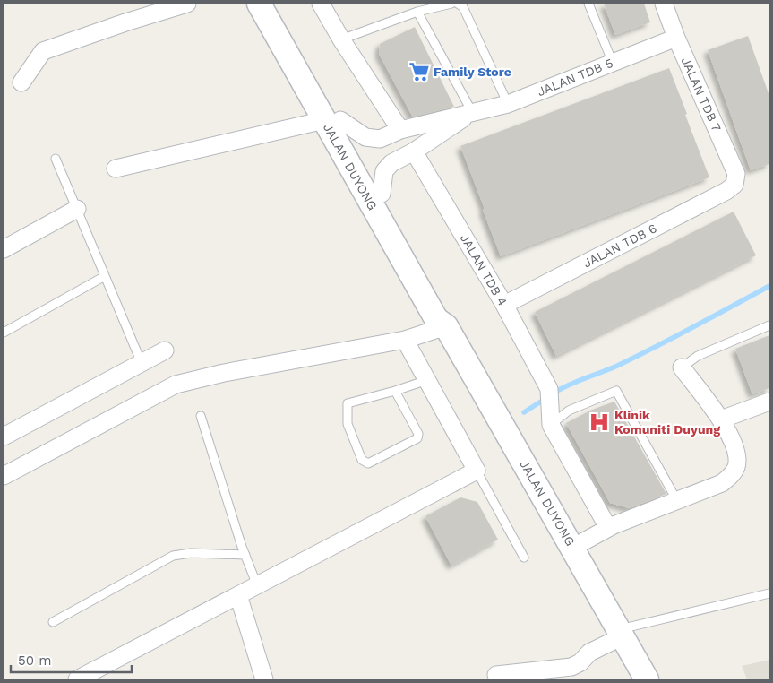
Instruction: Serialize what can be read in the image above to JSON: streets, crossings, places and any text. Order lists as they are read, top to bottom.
{
  "streets": {
    "main road": ["JALAN DUYONG"],
    "street": [
      "JALAN TDB 5",
      "JALAN TDB 7",
      "JALAN TDB 6",
      "JALAN TDB 4"
    ]
  },
  "crossings": [
    ["JALAN TDB 5", "JALAN TDB 7"],
    ["JALAN TDB 5", "JALAN DUYONG"],
    ["JALAN TDB 7", "JALAN TDB 6"],
    ["JALAN TDB 6", "JALAN TDB 4"]
  ],
  "places": {
    "supermarket": ["Family Store"],
    "hospital": ["Klinik Komuniti Duyung"]
  },
  "scale_bar": "50 m"
}
